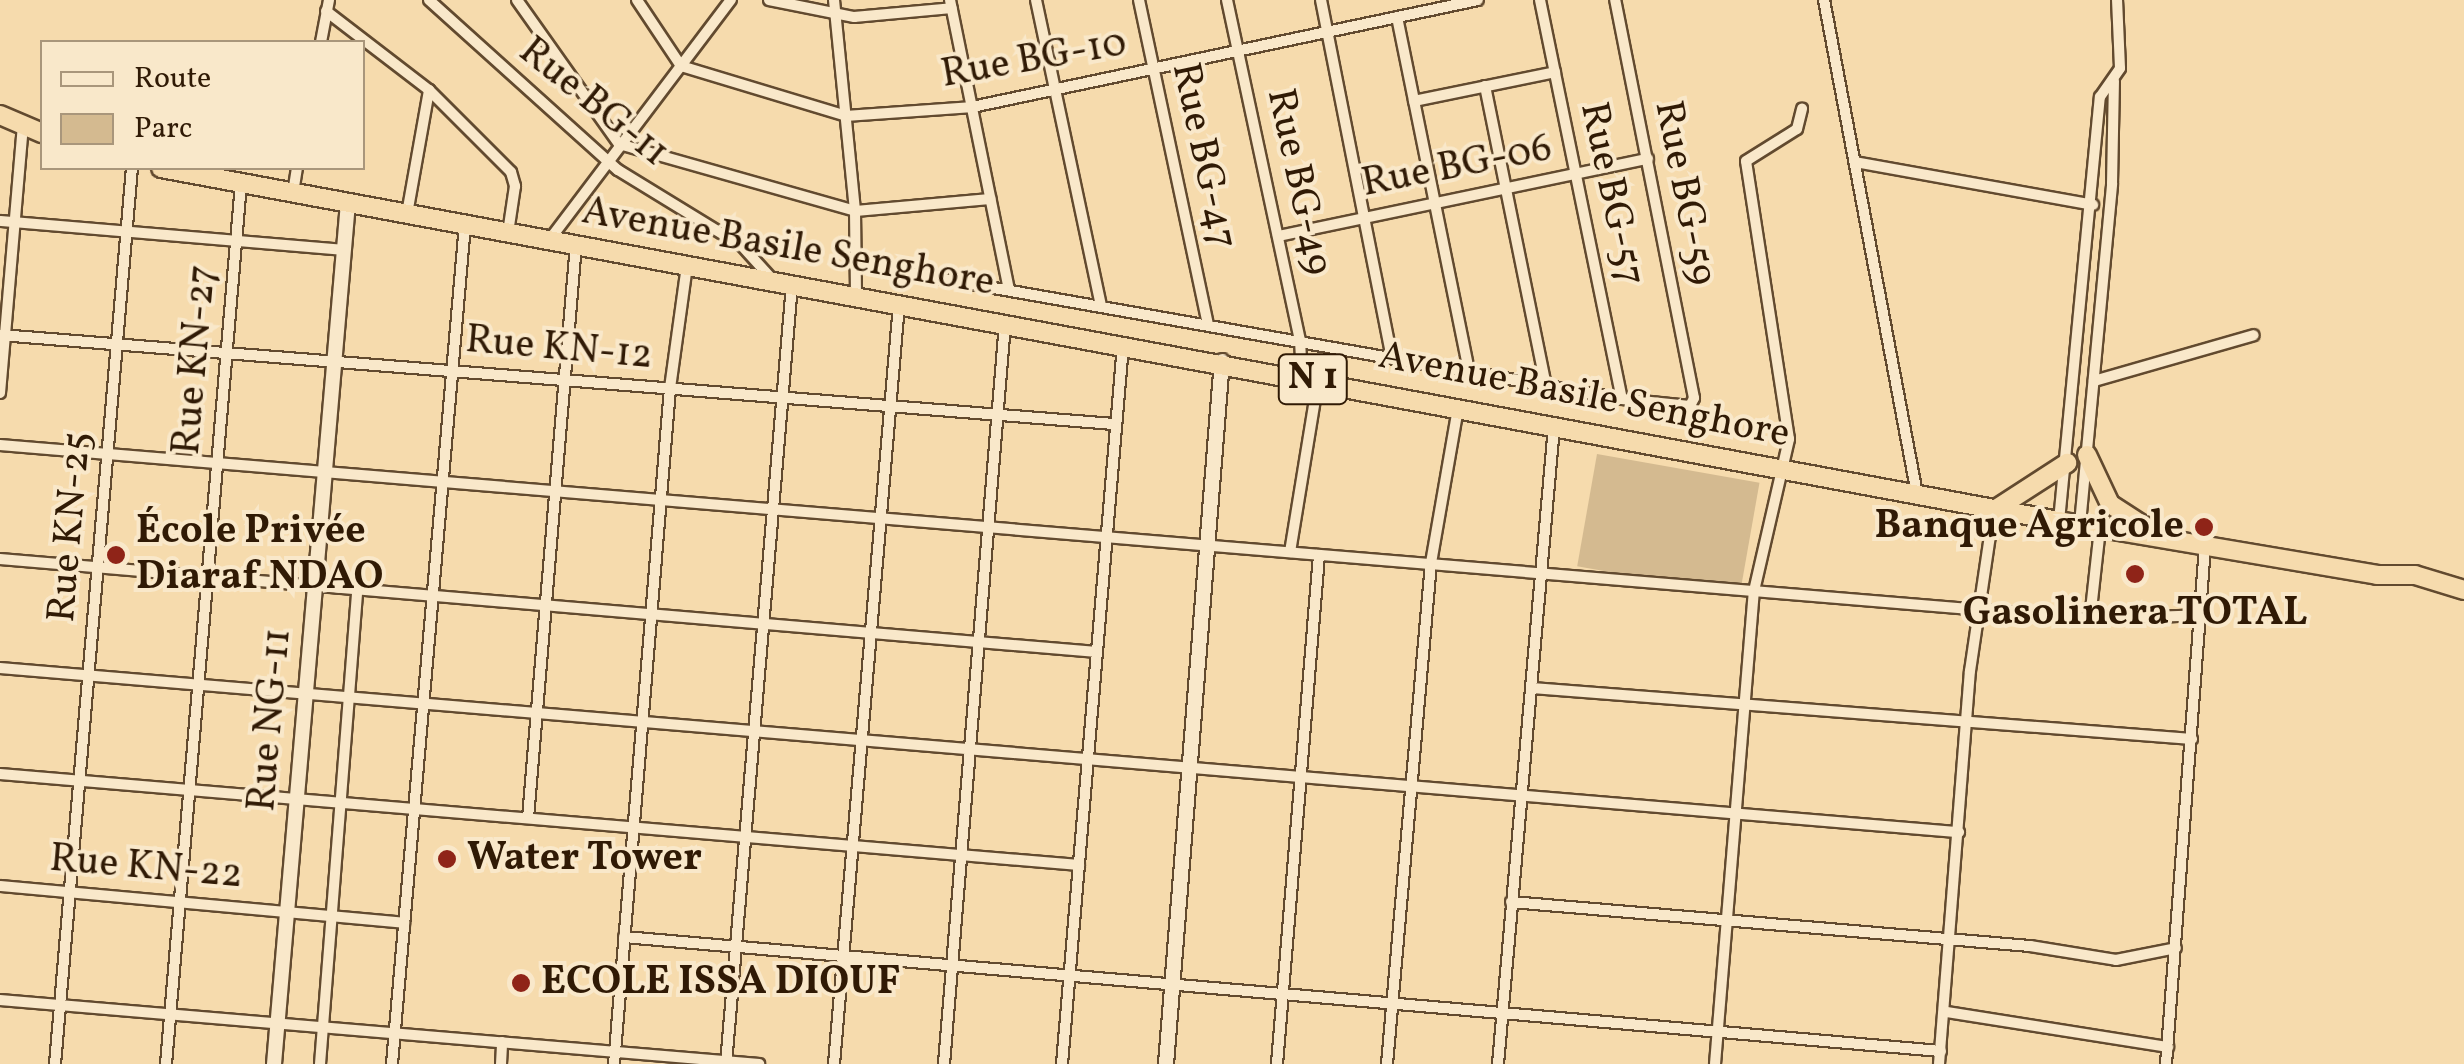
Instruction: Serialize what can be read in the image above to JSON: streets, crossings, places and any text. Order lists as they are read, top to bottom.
{
  "streets": {
    "highway": ["Avenue Basile Senghore", "N 1"],
    "street": [
      "Rue BG-10",
      "Rue BG-11",
      "Rue BG-47",
      "Rue BG-06",
      "Rue BG-49",
      "Rue BG-59",
      "Rue BG-57",
      "Rue KN-12",
      "Rue KN-27",
      "Rue KN-25",
      "Rue NG-11",
      "Rue KN-22"
    ]
  },
  "crossings": [
    ["Rue BG-10", "Rue BG-47"],
    ["Rue BG-10", "Rue BG-49"],
    ["Rue BG-11", "Avenue Basile Senghore"],
    ["Rue BG-06", "Rue BG-49"],
    ["Rue BG-06", "Rue BG-59"],
    ["Rue BG-06", "Rue BG-57"],
    ["Rue BG-49", "Avenue Basile Senghore"],
    ["Rue BG-59", "Rue BG-57"],
    ["Avenue Basile Senghore", "Rue KN-27"],
    ["Avenue Basile Senghore", "Rue NG-11"],
    ["Rue KN-12", "Rue KN-27"],
    ["Rue KN-12", "Rue KN-25"],
    ["Rue KN-12", "Rue NG-11"],
    ["Rue KN-27", "Rue KN-22"],
    ["Rue KN-25", "Rue KN-22"],
    ["Rue NG-11", "Rue KN-22"]
  ],
  "places": [
    "Banque Agricole",
    "École Privée Diaraf NDAO",
    "Gasolinera TOTAL",
    "Water Tower",
    "ECOLE ISSA DIOUF"
  ],
  "legend": ["Route", "Parc"]
}
